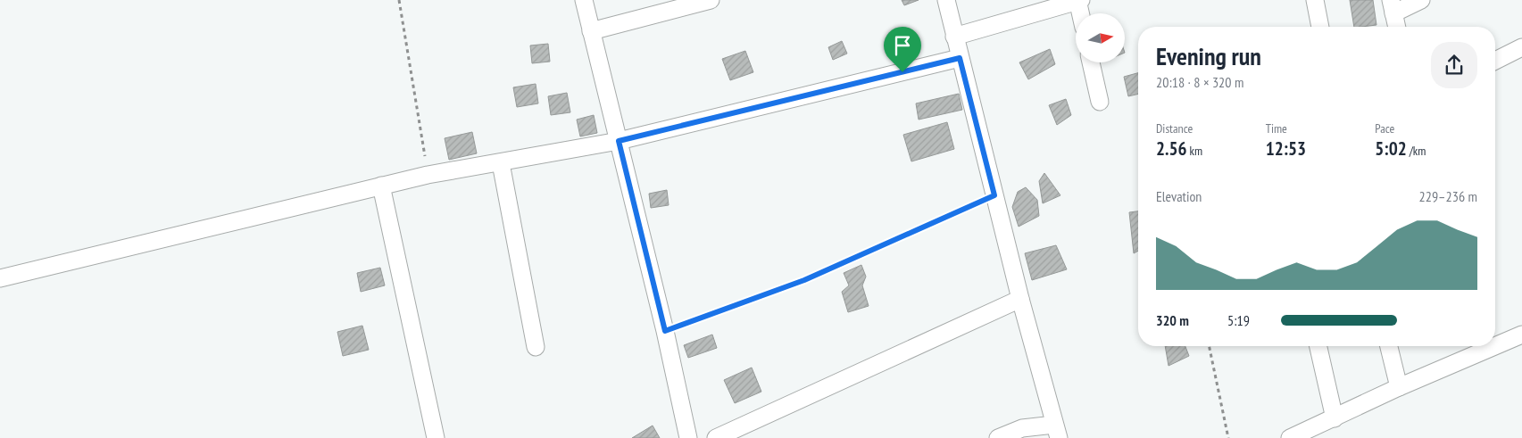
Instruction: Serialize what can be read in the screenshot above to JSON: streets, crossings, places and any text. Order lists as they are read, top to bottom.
{
  "north": "right",
  "page": {
    "heading": ["Evening run", "20:18 · 8 × 320 m"],
    "stats": [
      ["Distance", "2.56 km"],
      ["Time", "12:53"],
      ["Pace", "5:02 /km"]
    ],
    "chart": ["Elevation", "229–236 m"],
    "list": [
      {
        "name": "320 m",
        "note": "5:19"
      }
    ]
  }
}
